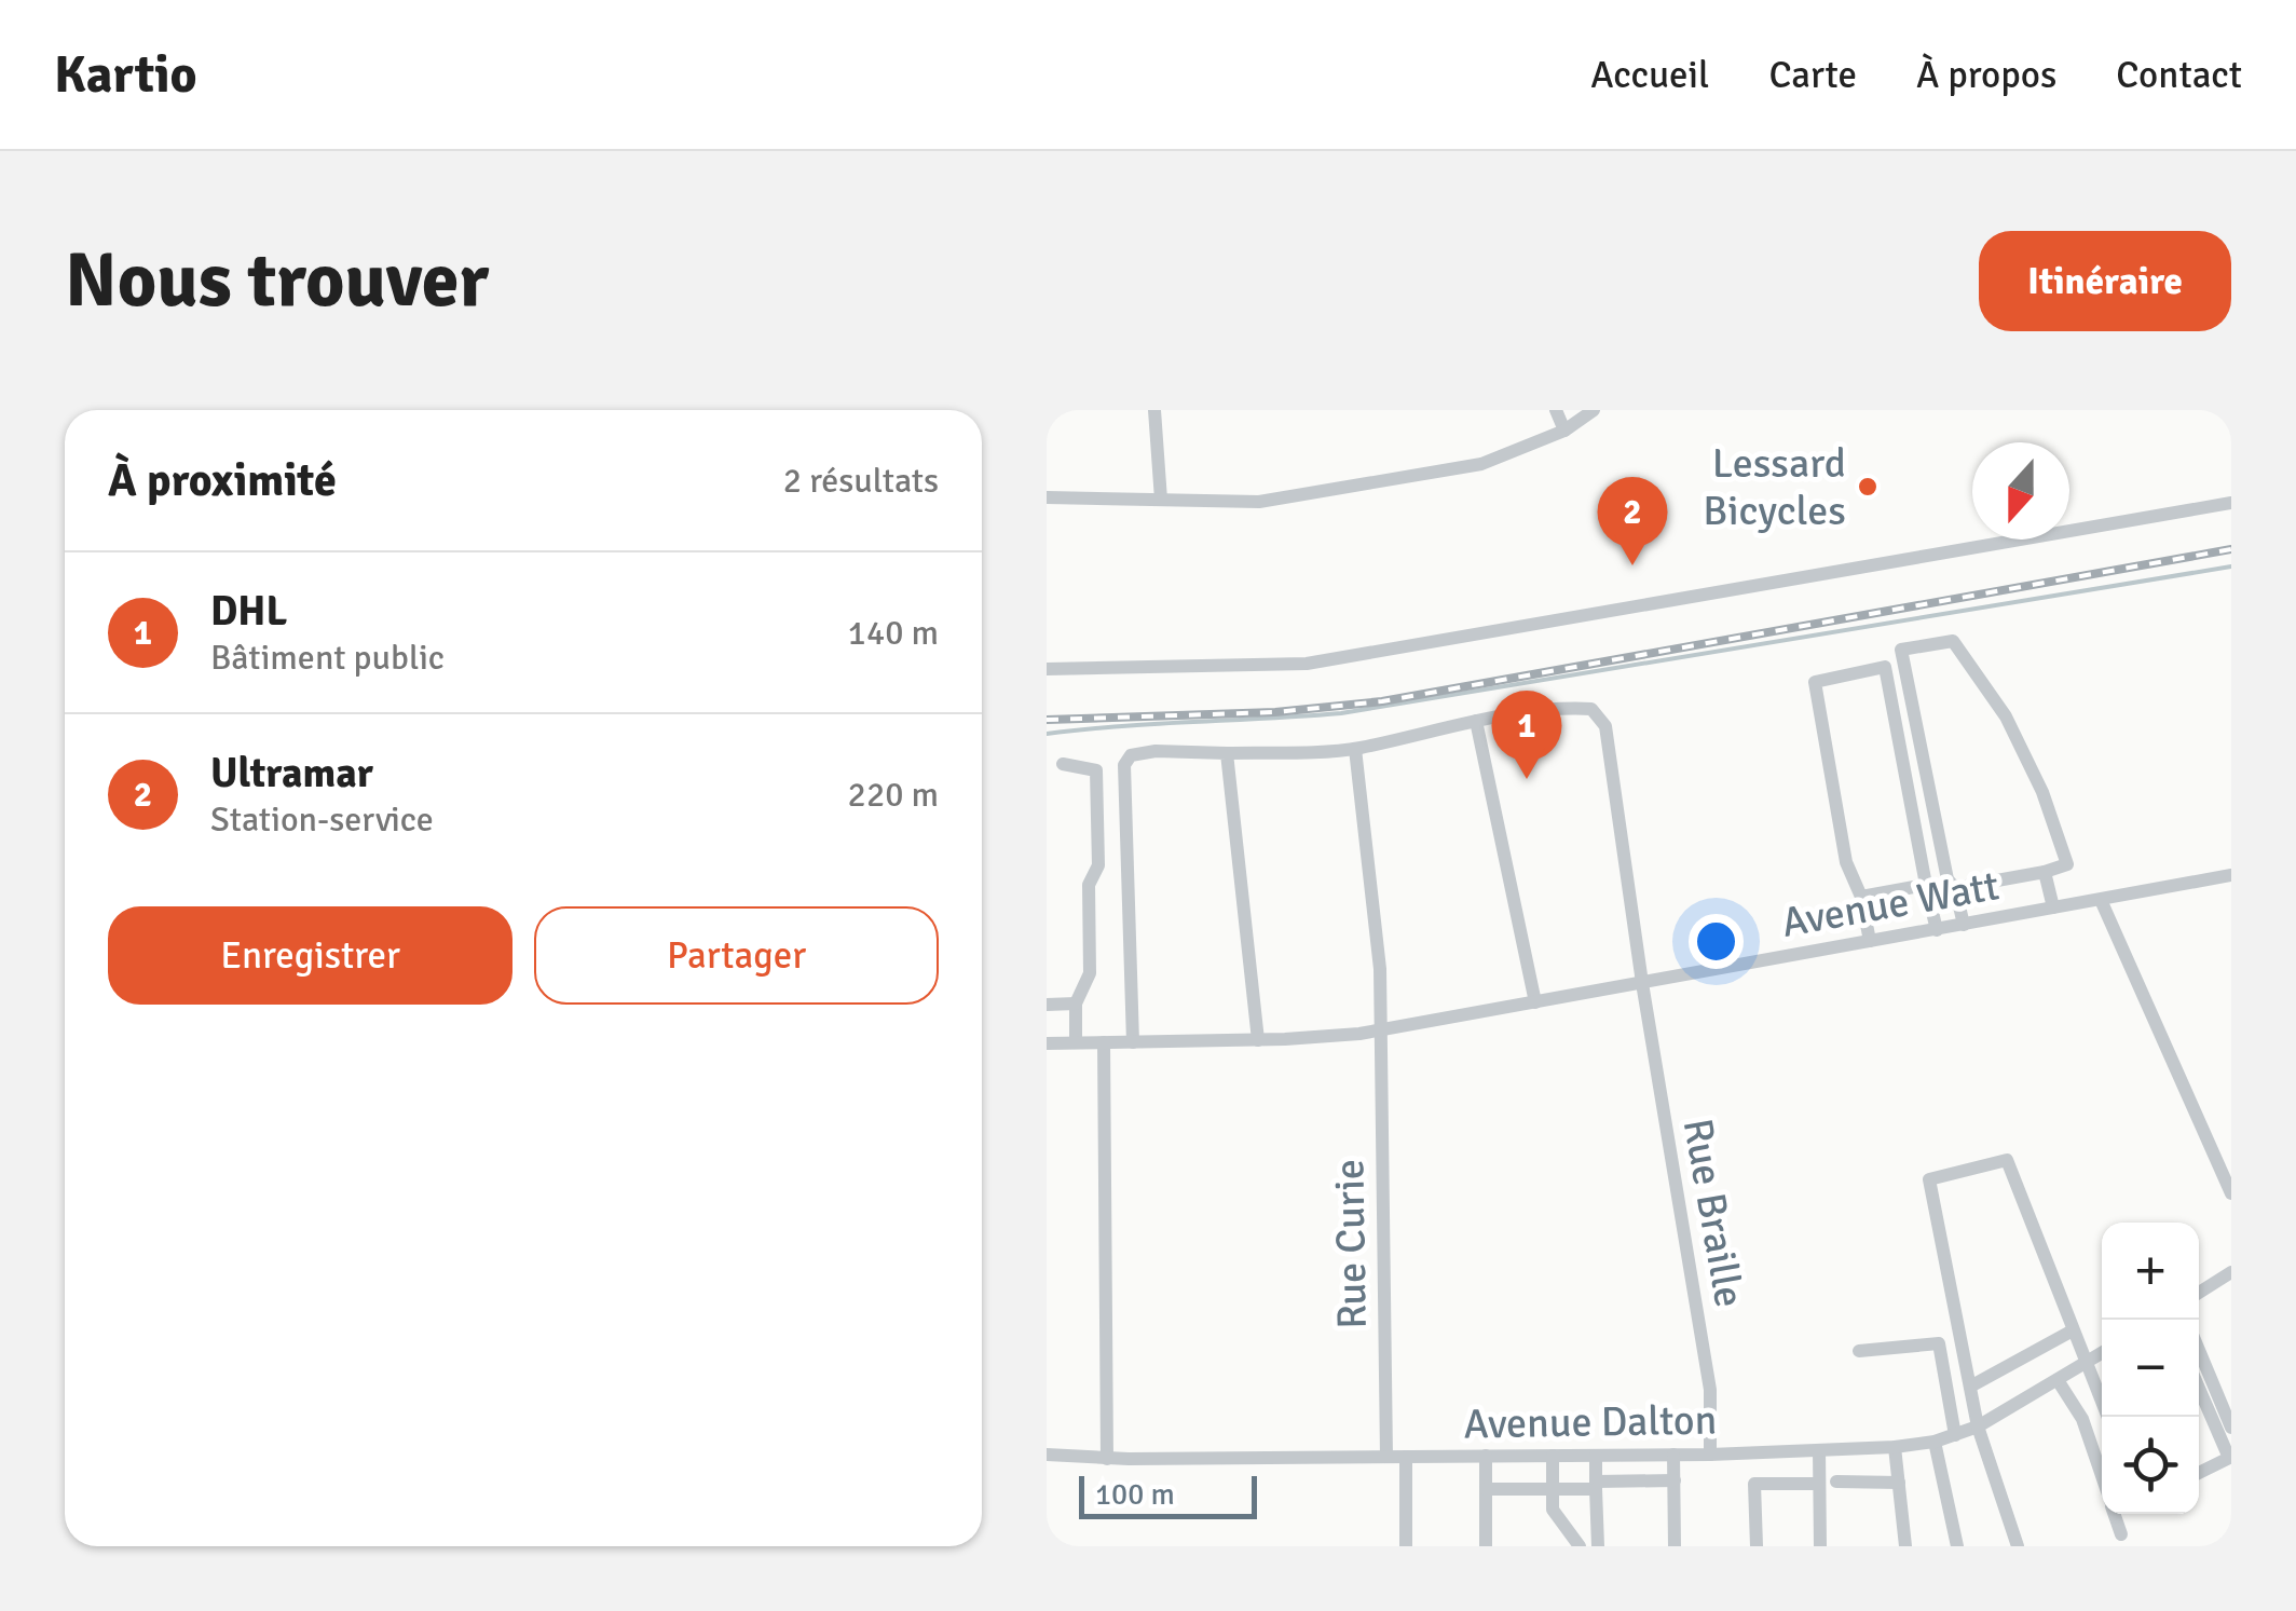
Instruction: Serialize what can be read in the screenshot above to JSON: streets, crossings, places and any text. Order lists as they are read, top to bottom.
{
  "streets": {
    "street": [
      "Avenue Watt",
      "Rue Braille",
      "Rue Curie",
      "Avenue Dalton"
    ]
  },
  "crossings": [
    ["Avenue Watt", "Rue Braille"],
    ["Avenue Watt", "Rue Curie"],
    ["Rue Braille", "Avenue Dalton"],
    ["Rue Curie", "Avenue Dalton"]
  ],
  "places": ["Lessard Bicycles"],
  "scale_bar": "100 m",
  "north": "bottom",
  "page": {
    "header": "Kartio",
    "nav": [
      "Accueil",
      "Carte",
      "À propos",
      "Contact"
    ],
    "buttons": [
      "Itinéraire",
      ["Enregistrer", "Partager"]
    ],
    "title": "Nous trouver",
    "heading": ["À proximité", "2 résultats"],
    "pins": ["2", "1"],
    "list": [
      {
        "mark": "1",
        "name": "DHL",
        "note": "Bâtiment public",
        "value": "140 m"
      },
      {
        "mark": "2",
        "name": "Ultramar",
        "note": "Station-service",
        "value": "220 m"
      }
    ],
    "map_buttons": ["+", "−"],
    "scale": "100 m"
  }
}
